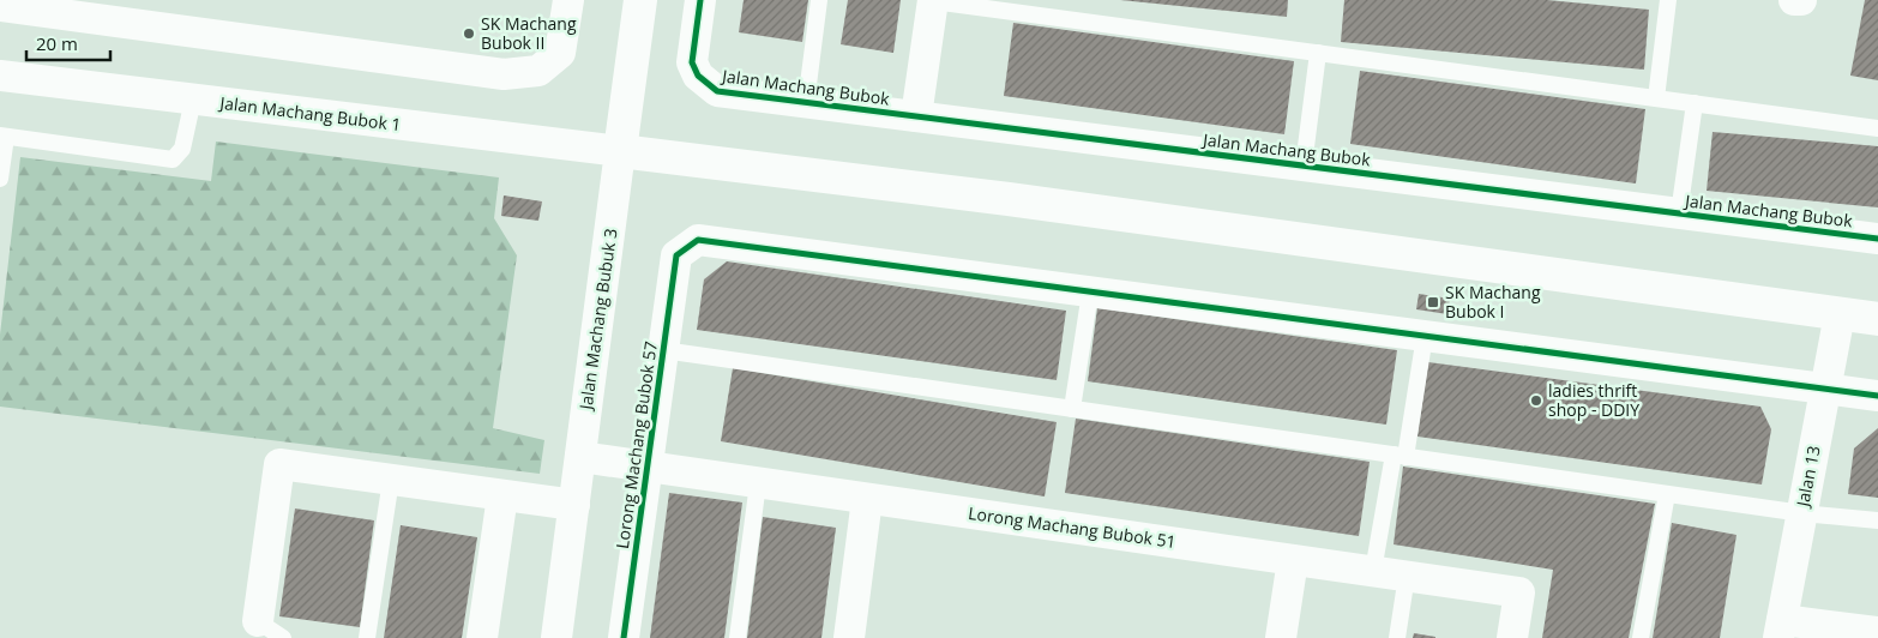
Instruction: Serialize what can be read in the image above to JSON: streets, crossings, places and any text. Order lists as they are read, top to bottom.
{
  "streets": {
    "main road": ["Jalan Machang Bubuk 3"],
    "street": [
      "Jalan Machang Bubok",
      "Jalan Machang Bubok 1",
      "Lorong Machang Bubok 57",
      "Jalan 13",
      "Lorong Machang Bubok 51"
    ]
  },
  "crossings": [
    ["Jalan Machang Bubok 1", "Jalan Machang Bubuk 3"],
    ["Jalan Machang Bubuk 3", "Lorong Machang Bubok 51"],
    ["Lorong Machang Bubok 57", "Lorong Machang Bubok 51"]
  ],
  "places": {
    "other": ["SK Machang Bubok II", "ladies thrift shop - DDIY"],
    "transit": ["SK Machang Bubok I"]
  },
  "scale_bar": "20 m"
}
